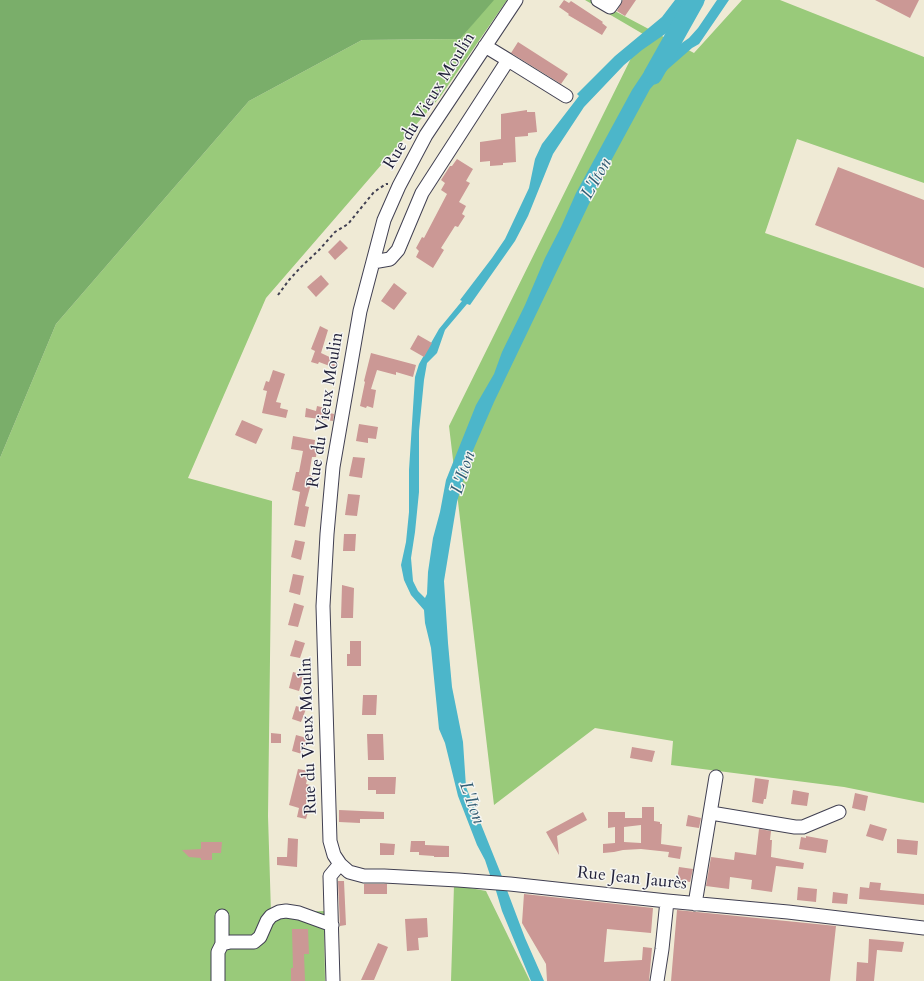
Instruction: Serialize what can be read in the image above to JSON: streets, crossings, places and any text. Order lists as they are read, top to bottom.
{
  "streets": {
    "street": ["Rue du Vieux Moulin", "Rue Jean Jaurès"]
  },
  "crossings": [
    ["Rue du Vieux Moulin", "Rue Jean Jaurès"]
  ],
  "water": ["L'Iton"]
}
